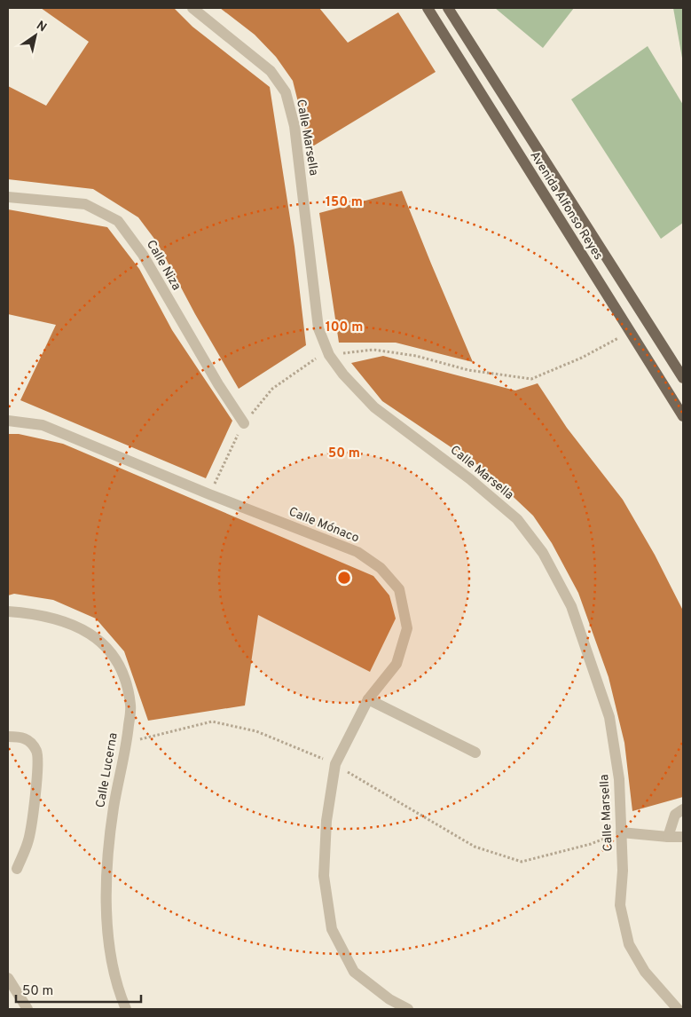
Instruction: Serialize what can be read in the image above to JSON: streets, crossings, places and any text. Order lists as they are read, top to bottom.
{
  "streets": {
    "main road": ["Avenida Alfonso Reyes"],
    "street": [
      "Calle Marsella",
      "Calle Niza",
      "Calle Mónaco",
      "Calle Lucerna"
    ]
  },
  "scale_bar": "50 m",
  "north": "top right",
  "rings": ["150 m", "100 m", "50 m"]
}
